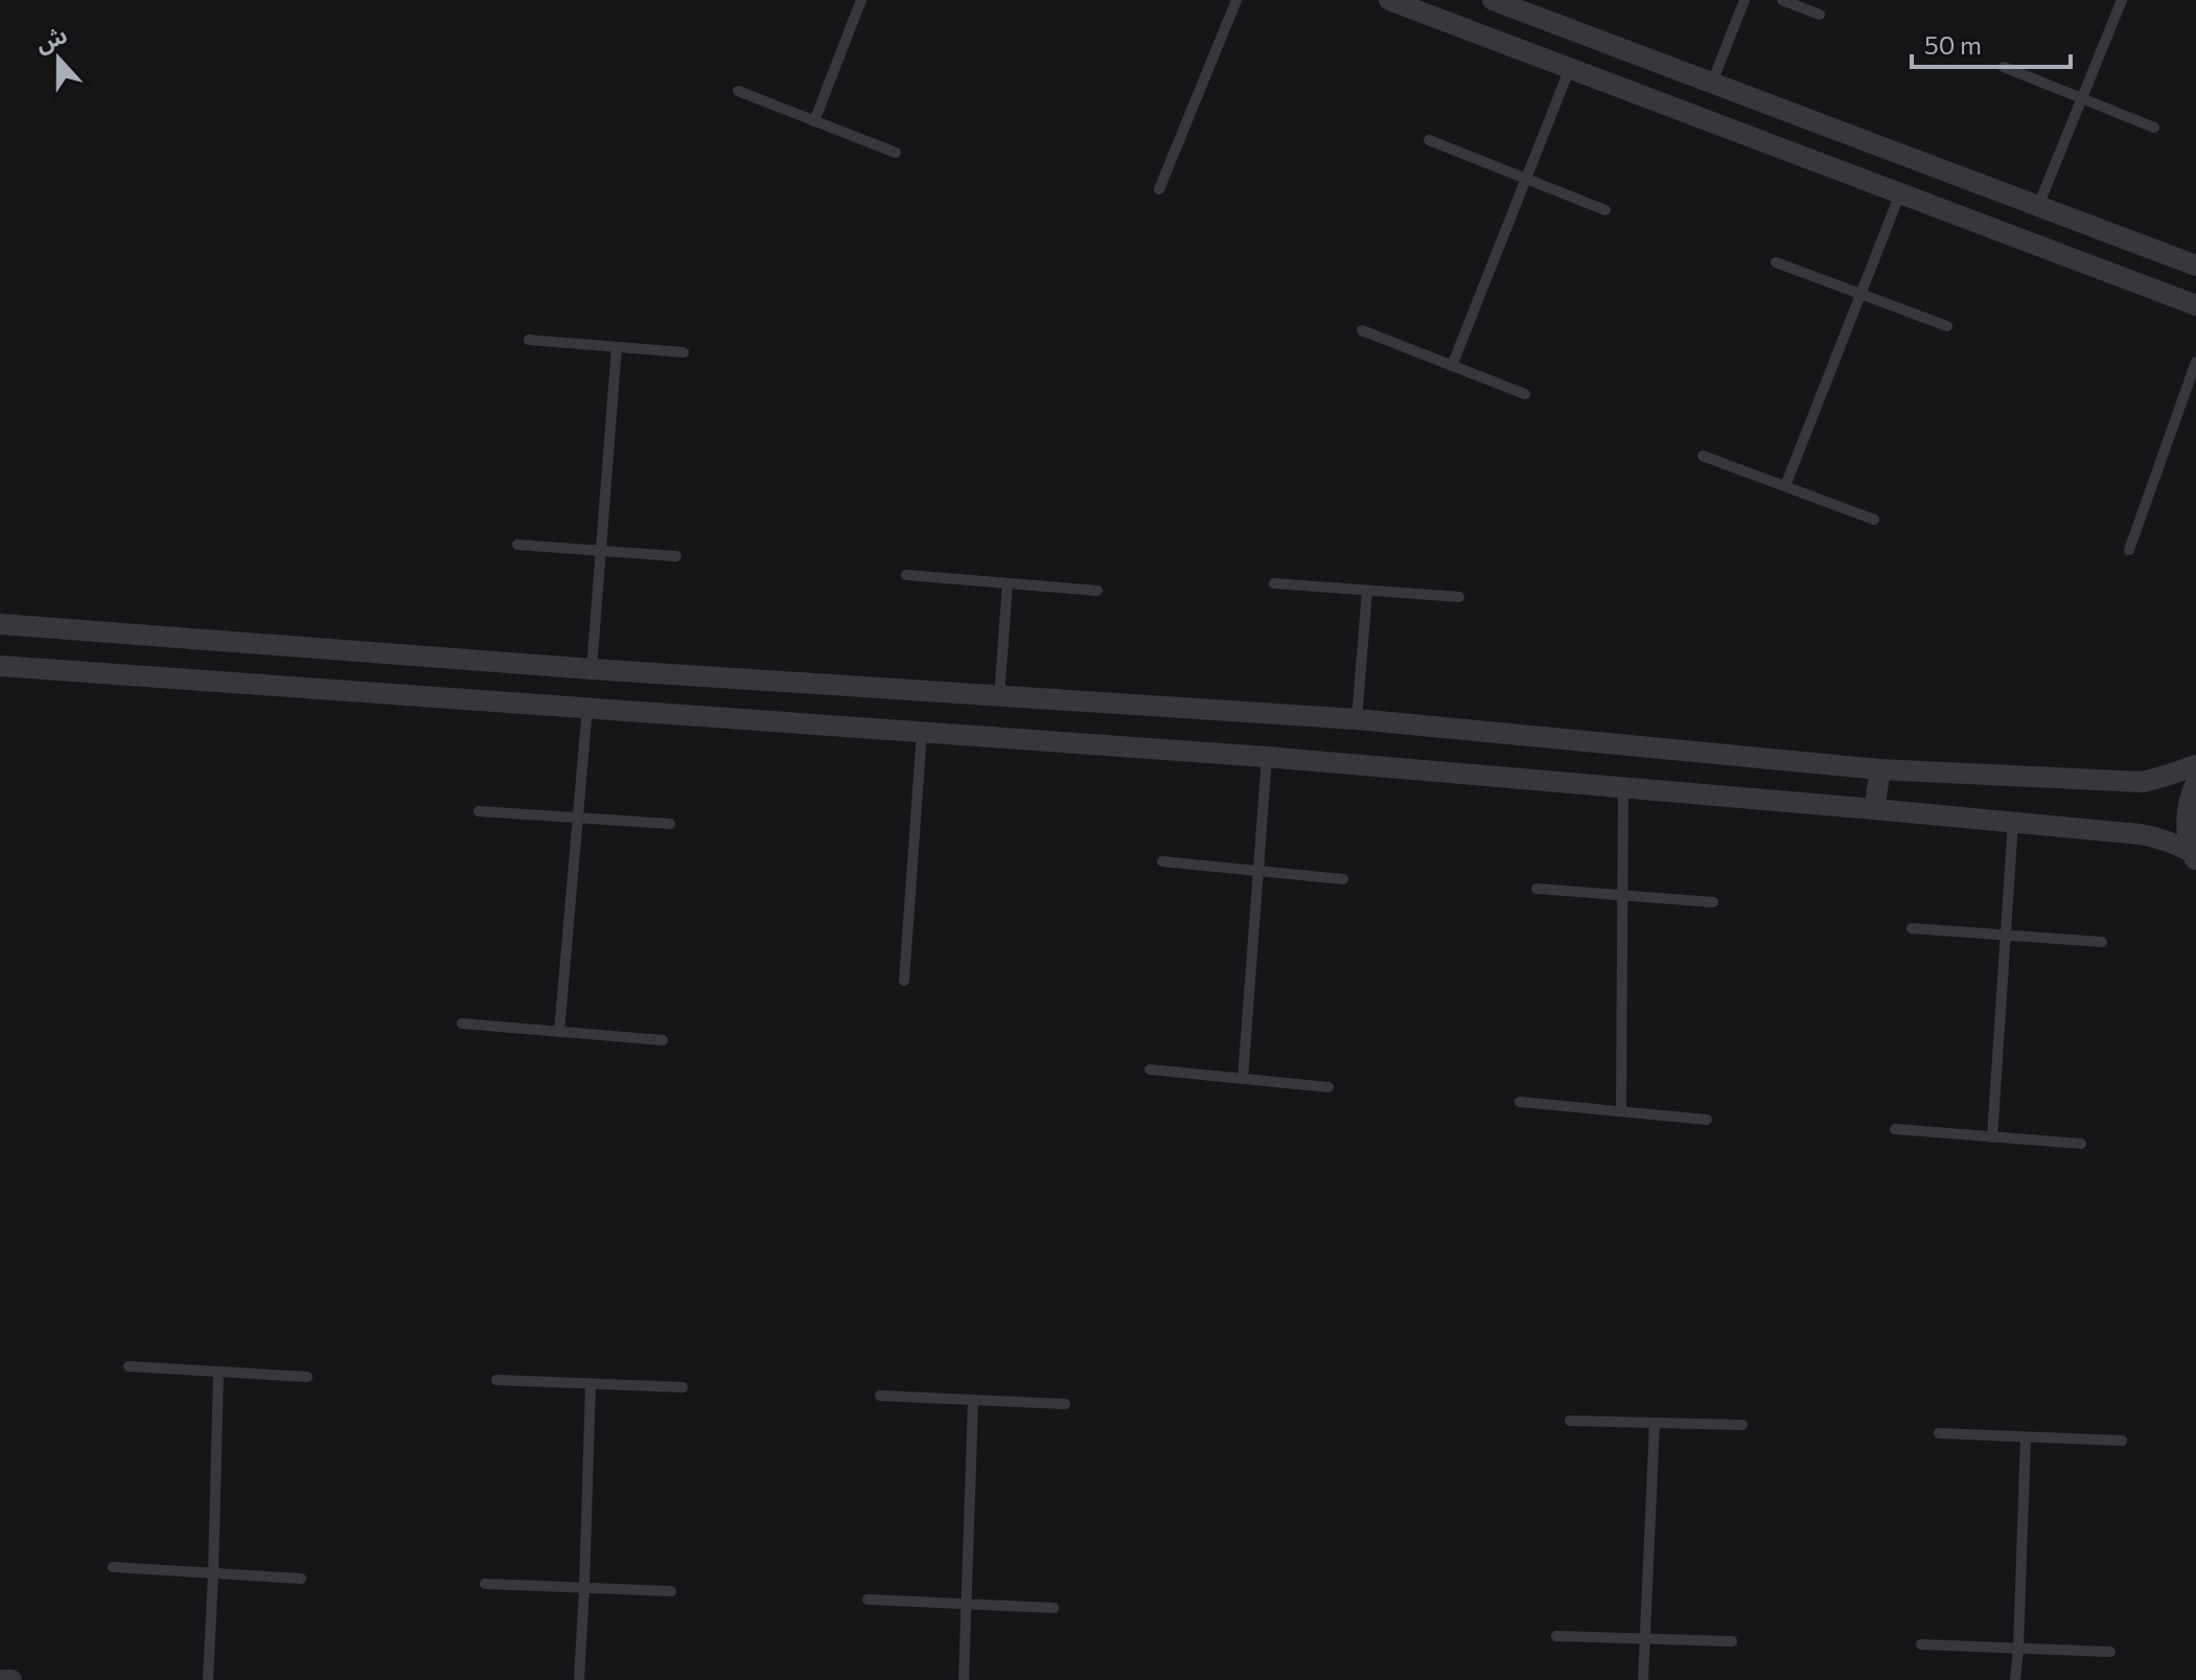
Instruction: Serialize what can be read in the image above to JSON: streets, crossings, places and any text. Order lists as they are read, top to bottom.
{
  "scale_bar": "50 m",
  "north": "top"
}
